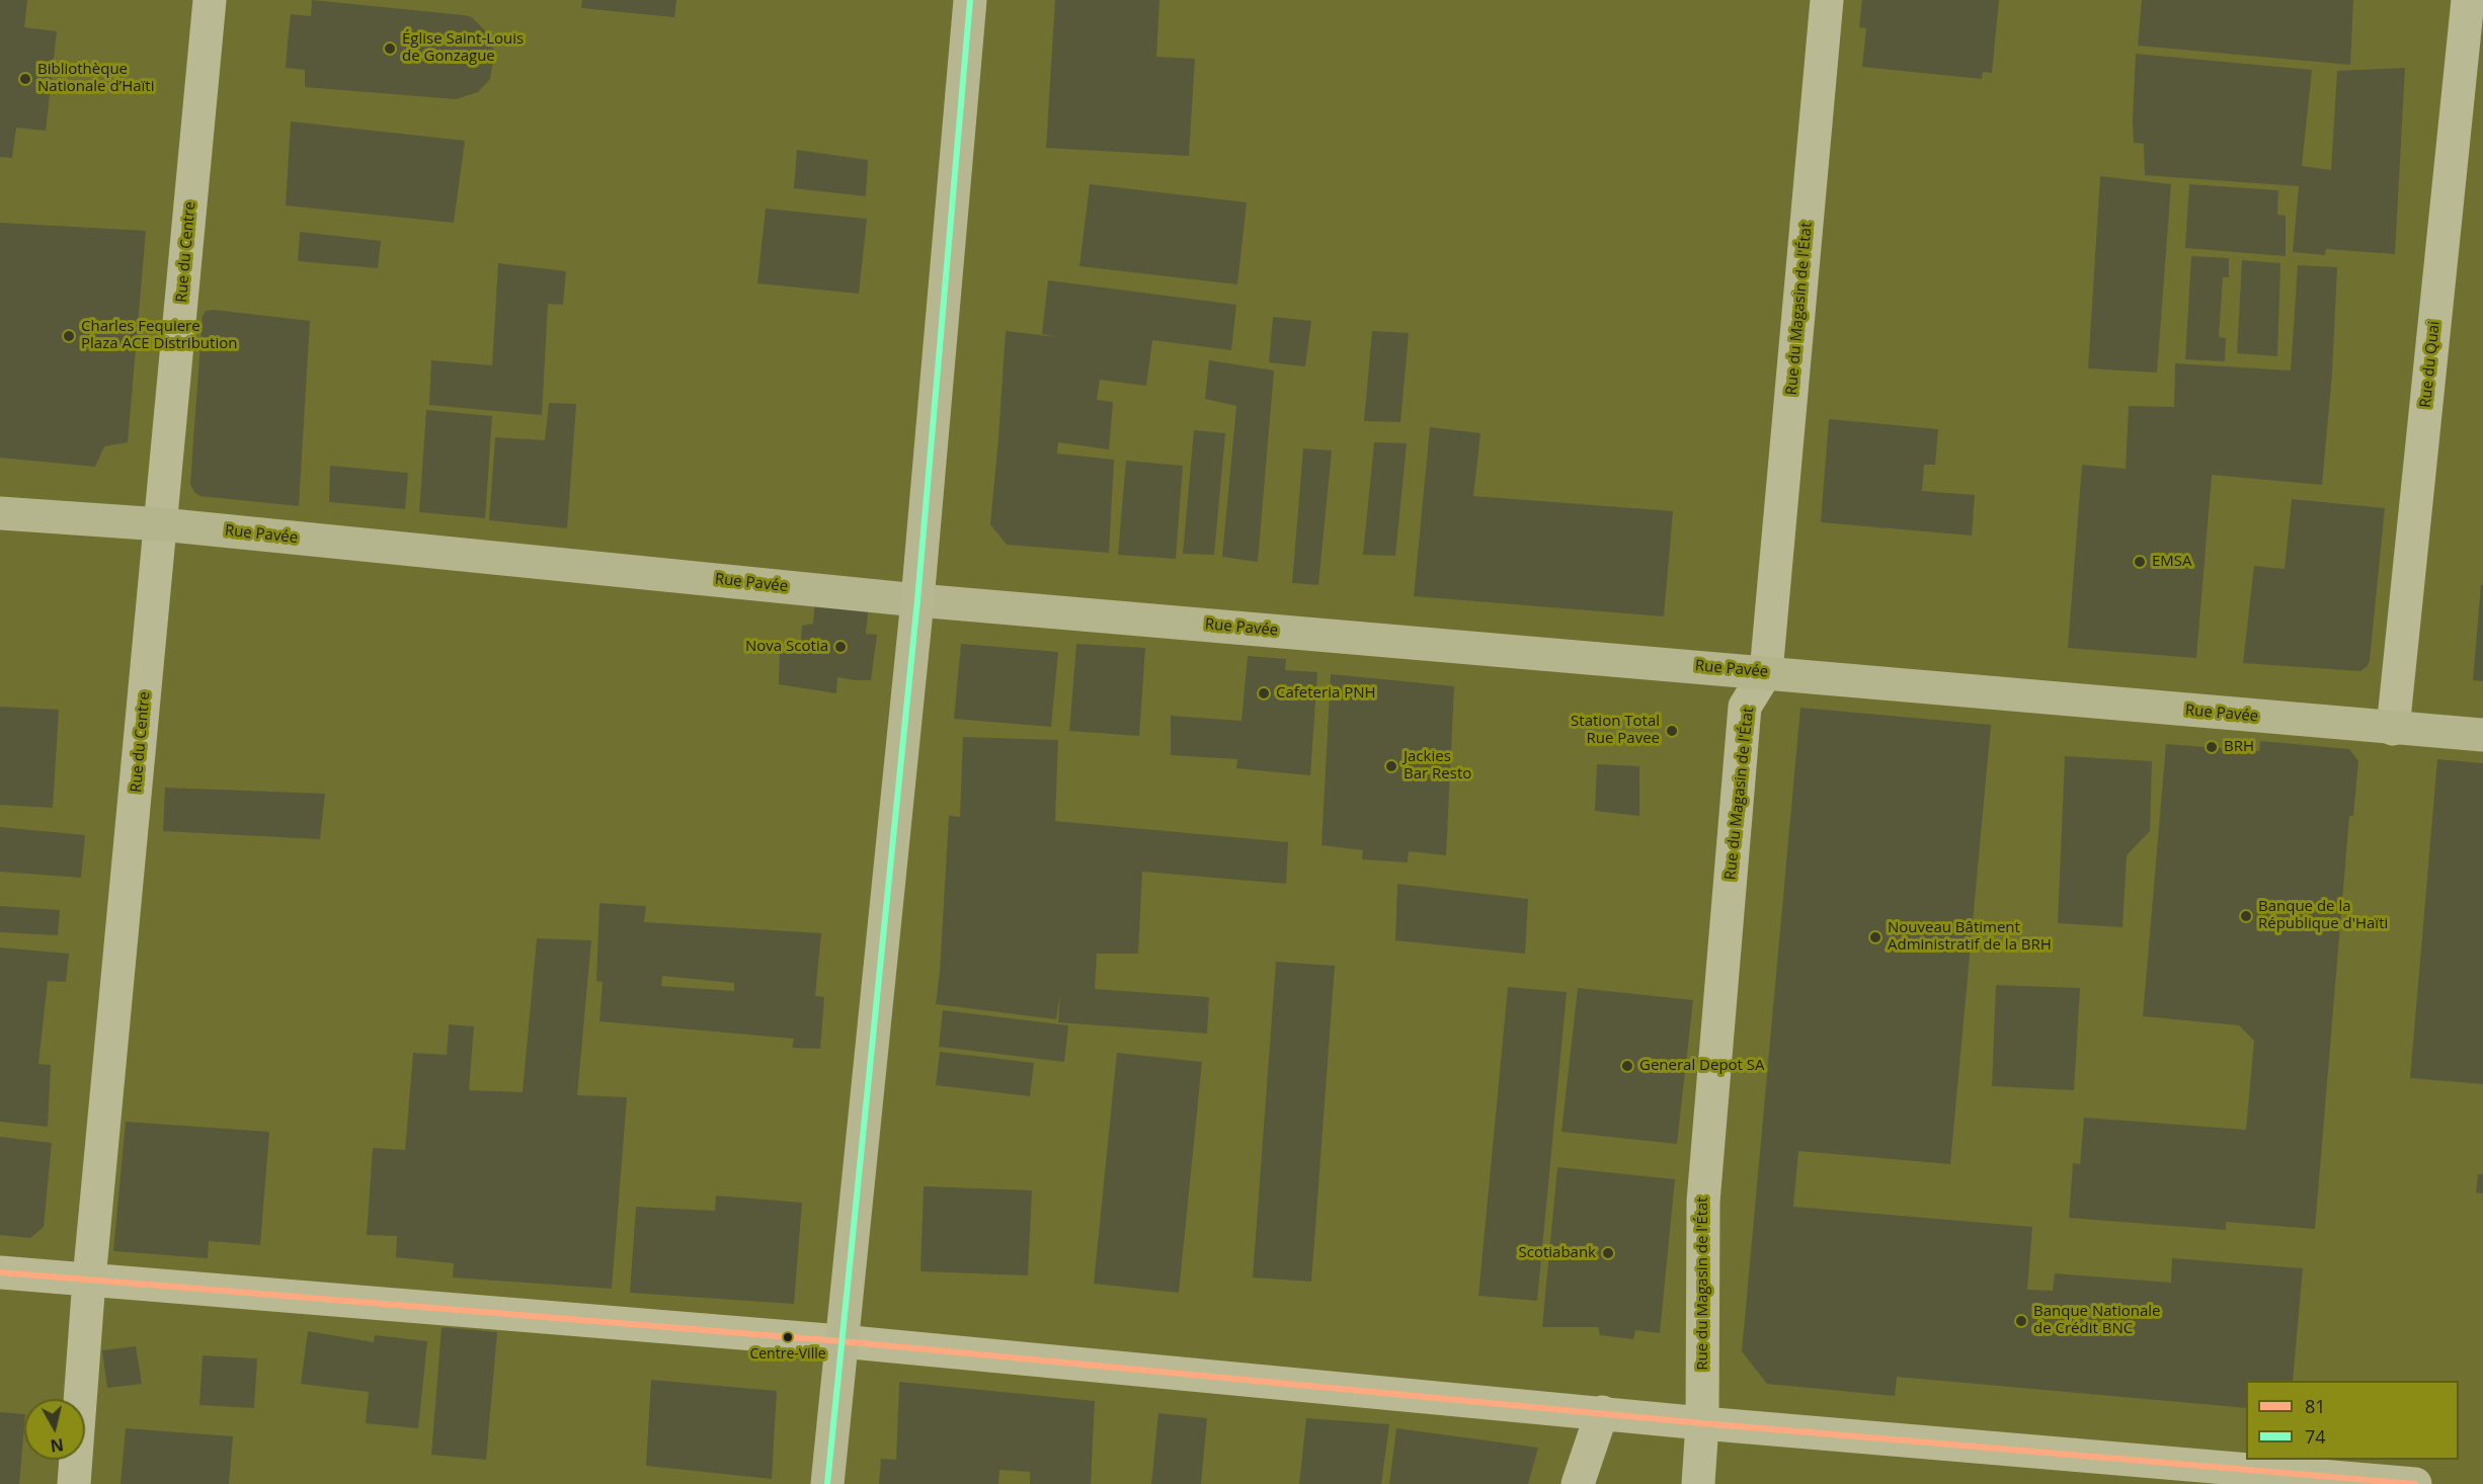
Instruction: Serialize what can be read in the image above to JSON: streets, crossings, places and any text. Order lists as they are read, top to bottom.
{
  "streets": {
    "main road": ["Rue Pavée"],
    "street": ["Rue du Centre", "Rue du Magasin de l'État", "Rue du Quai"]
  },
  "crossings": [
    ["Rue du Centre", "Rue Pavée"],
    ["Rue du Magasin de l'État", "Rue Pavée"],
    ["Rue du Quai", "Rue Pavée"]
  ],
  "places": [
    "Église Saint-Louis de Gonzague",
    "Bibliothèque Nationale d’Haïti",
    "Charles Fequiere Plaza ACE Distribution",
    "EMSA",
    "Nova Scotia",
    "Cafeteria PNH",
    "Station Total Rue Pavee",
    "BRH",
    "Jackies Bar Resto",
    "Banque de la République d'Haïti",
    "Nouveau Bâtiment Administratif de la BRH",
    "General Depot SA",
    "Scotiabank",
    "Banque Nationale de Crédit BNC",
    "Centre-Ville"
  ],
  "lines": ["transit line 74", "transit line 81"],
  "legend": ["81", "74"],
  "north": "bottom"
}
